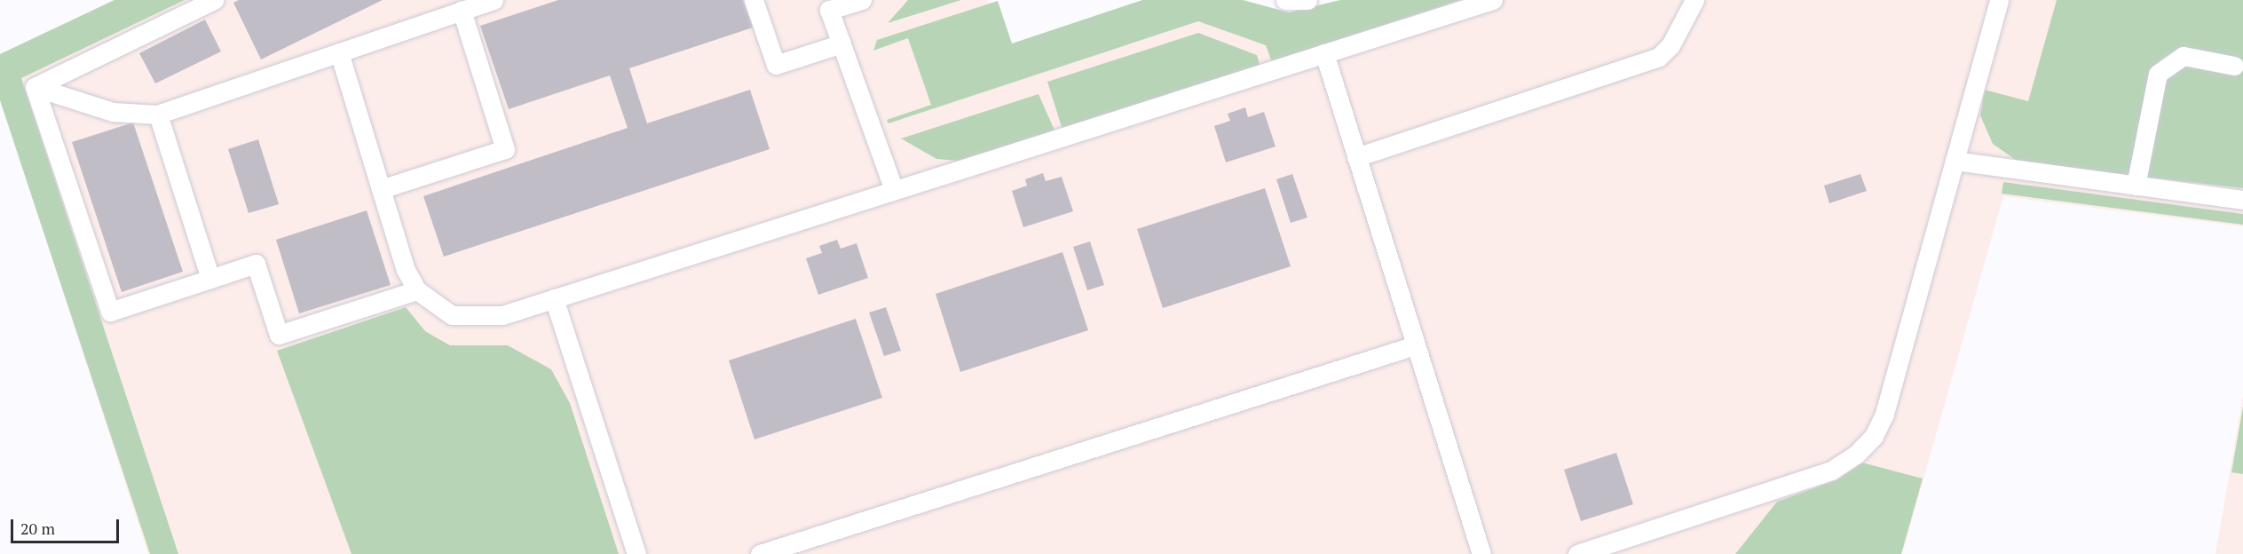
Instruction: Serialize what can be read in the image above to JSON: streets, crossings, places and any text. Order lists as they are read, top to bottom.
{
  "scale_bar": "20 m"
}
